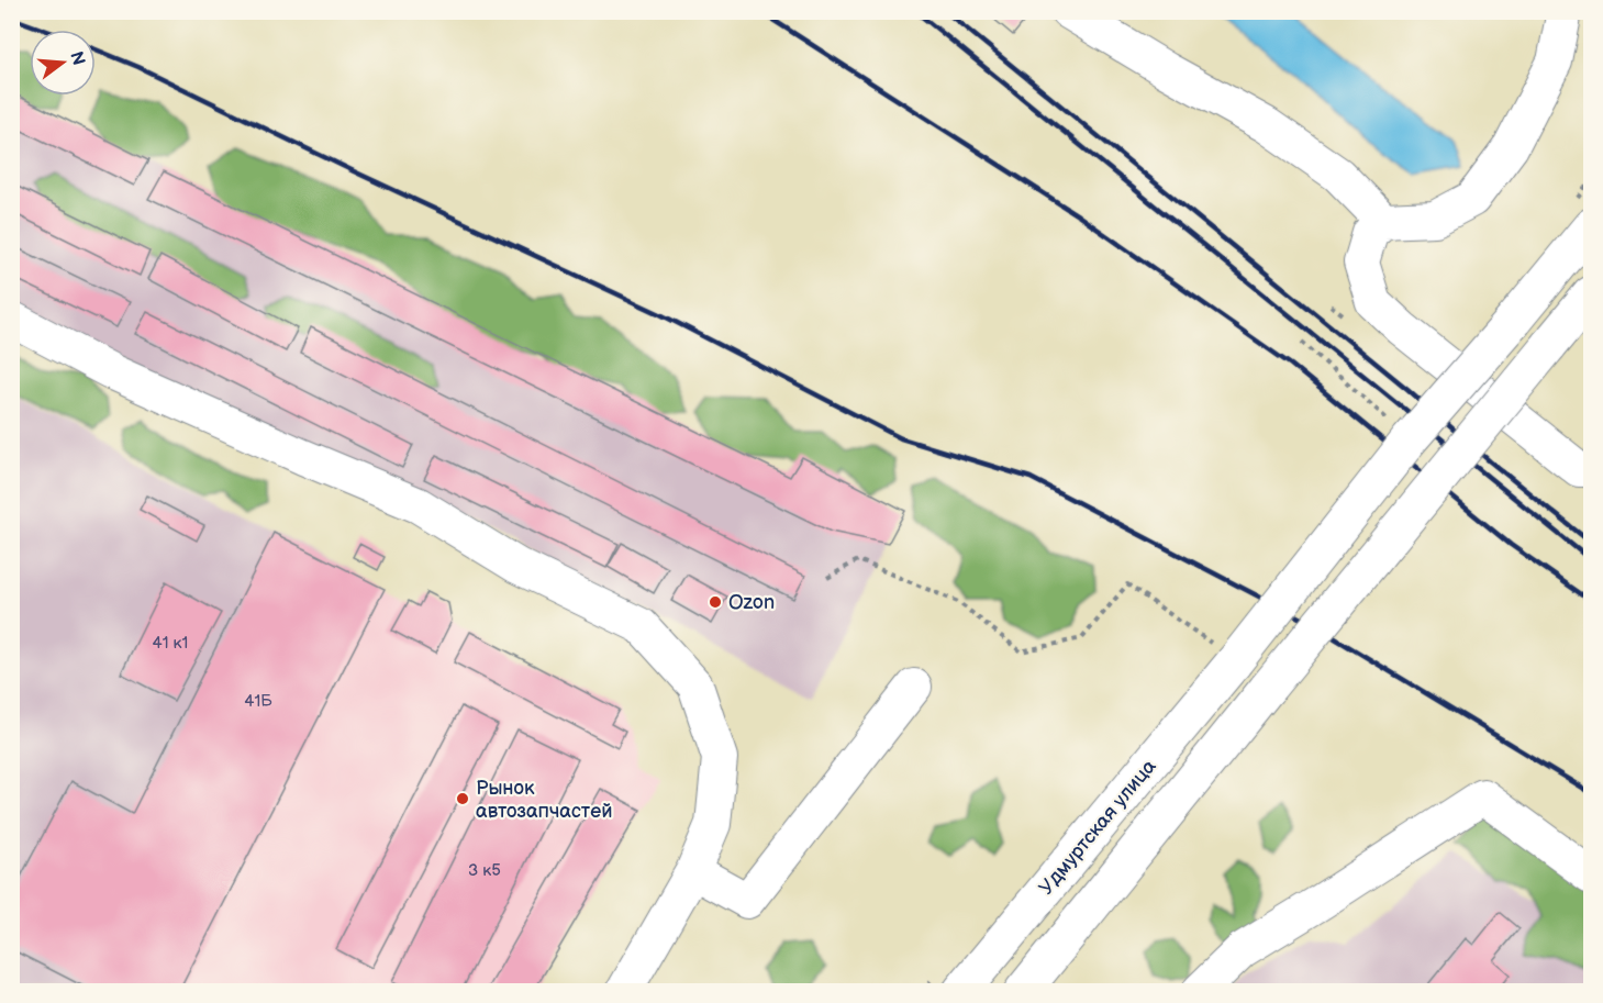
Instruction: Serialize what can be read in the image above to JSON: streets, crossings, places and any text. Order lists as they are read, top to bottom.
{
  "streets": {
    "main road": ["Удмуртская улица"]
  },
  "places": ["Ozon", "Рынок автозапчастей"],
  "house_numbers": ["41 к1", "41Б", "3 к5"],
  "north": "right"
}
